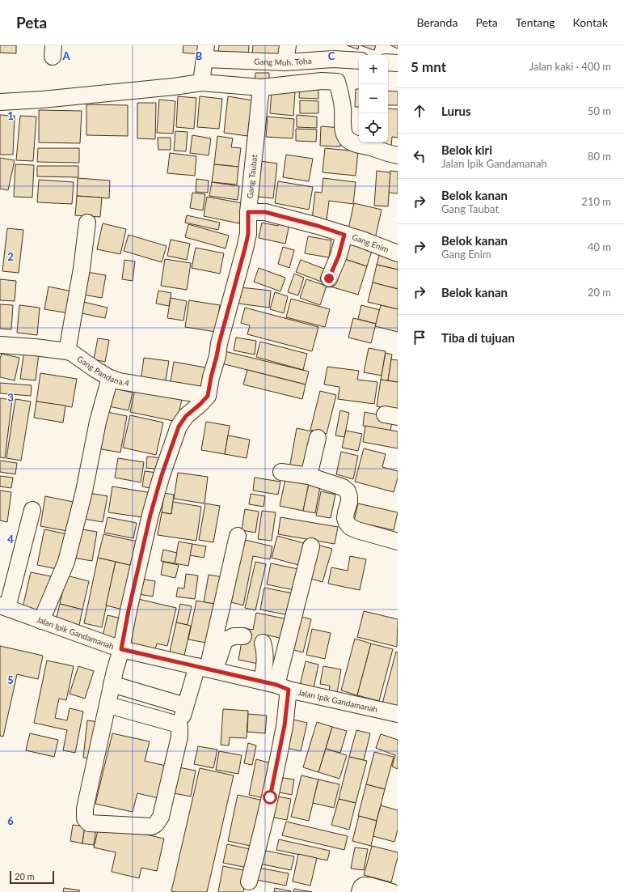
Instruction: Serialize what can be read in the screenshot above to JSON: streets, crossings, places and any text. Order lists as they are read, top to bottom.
{
  "streets": {
    "street": [
      "Gang Muh. Toha",
      "Gang Taubat",
      "Gang Enim",
      "Gang Pandana.4",
      "Jalan Ipik Gandamanah"
    ]
  },
  "crossings": [
    ["Gang Taubat", "Gang Enim"],
    ["Gang Taubat", "Gang Pandana.4"]
  ],
  "scale_bar": "20 m",
  "page": {
    "header": "Peta",
    "nav": [
      "Beranda",
      "Peta",
      "Tentang",
      "Kontak"
    ],
    "heading": ["5 mnt", "Jalan kaki · 400 m"],
    "map_buttons": ["+", "−"],
    "list": [
      ["Lurus", "50 m"],
      ["Belok kiri", "Jalan Ipik Gandamanah", "80 m"],
      ["Belok kanan", "Gang Taubat", "210 m"],
      ["Belok kanan", "Gang Enim", "40 m"],
      ["Belok kanan", "20 m"],
      "Tiba di tujuan"
    ],
    "scale": "20 m"
  },
  "grid": {
    "columns": ["A", "B", "C"],
    "rows": [
      "1",
      "2",
      "3",
      "4",
      "5",
      "6"
    ]
  }
}
